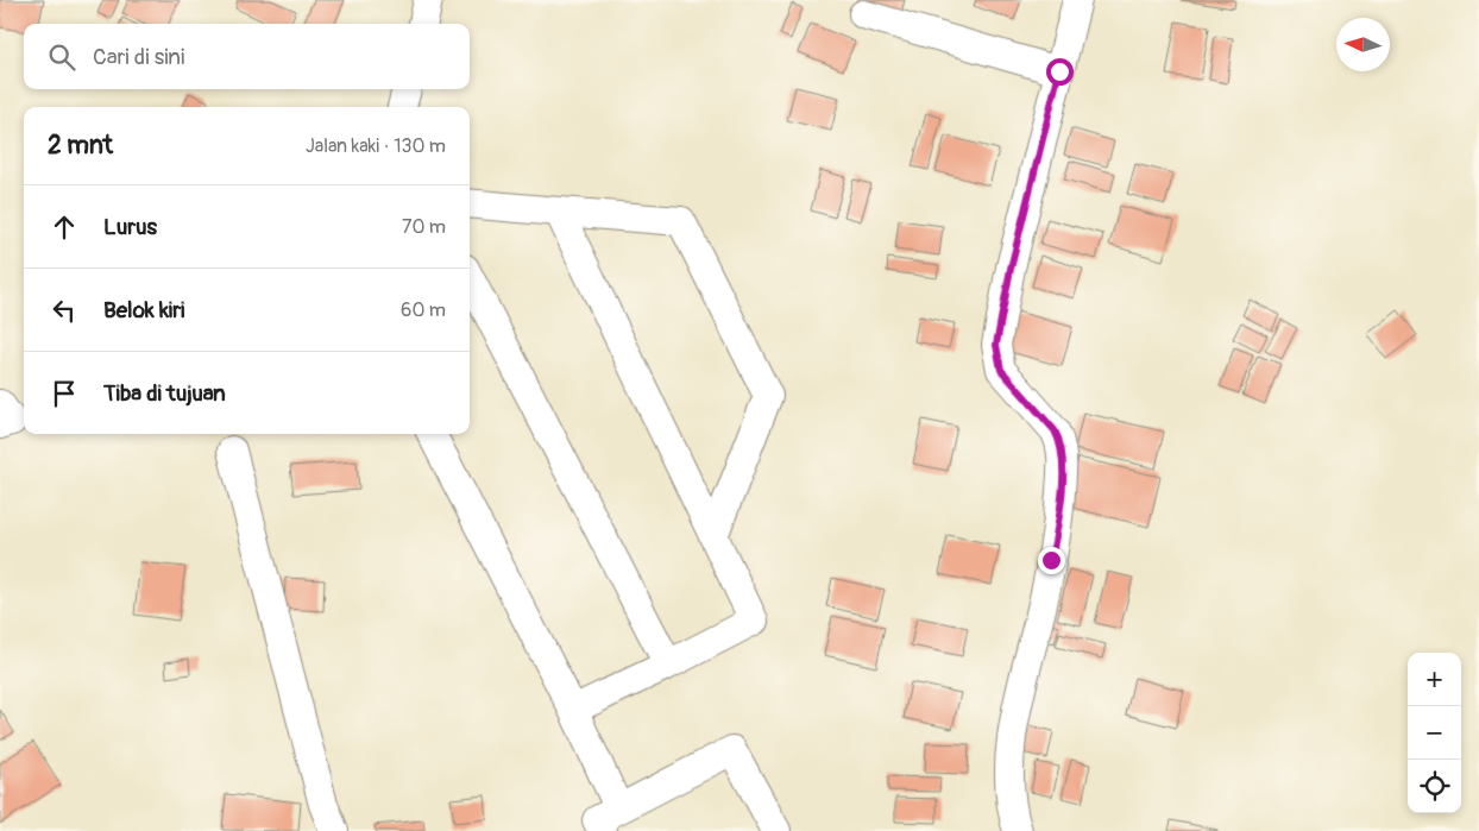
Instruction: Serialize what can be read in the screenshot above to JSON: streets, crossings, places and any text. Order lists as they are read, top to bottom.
{
  "north": "left",
  "page": {
    "search": "Cari di sini",
    "heading": ["2 mnt", "Jalan kaki · 130 m"],
    "list": [
      ["Lurus", "70 m"],
      ["Belok kiri", "60 m"],
      "Tiba di tujuan"
    ],
    "map_buttons": ["+", "−"]
  }
}
